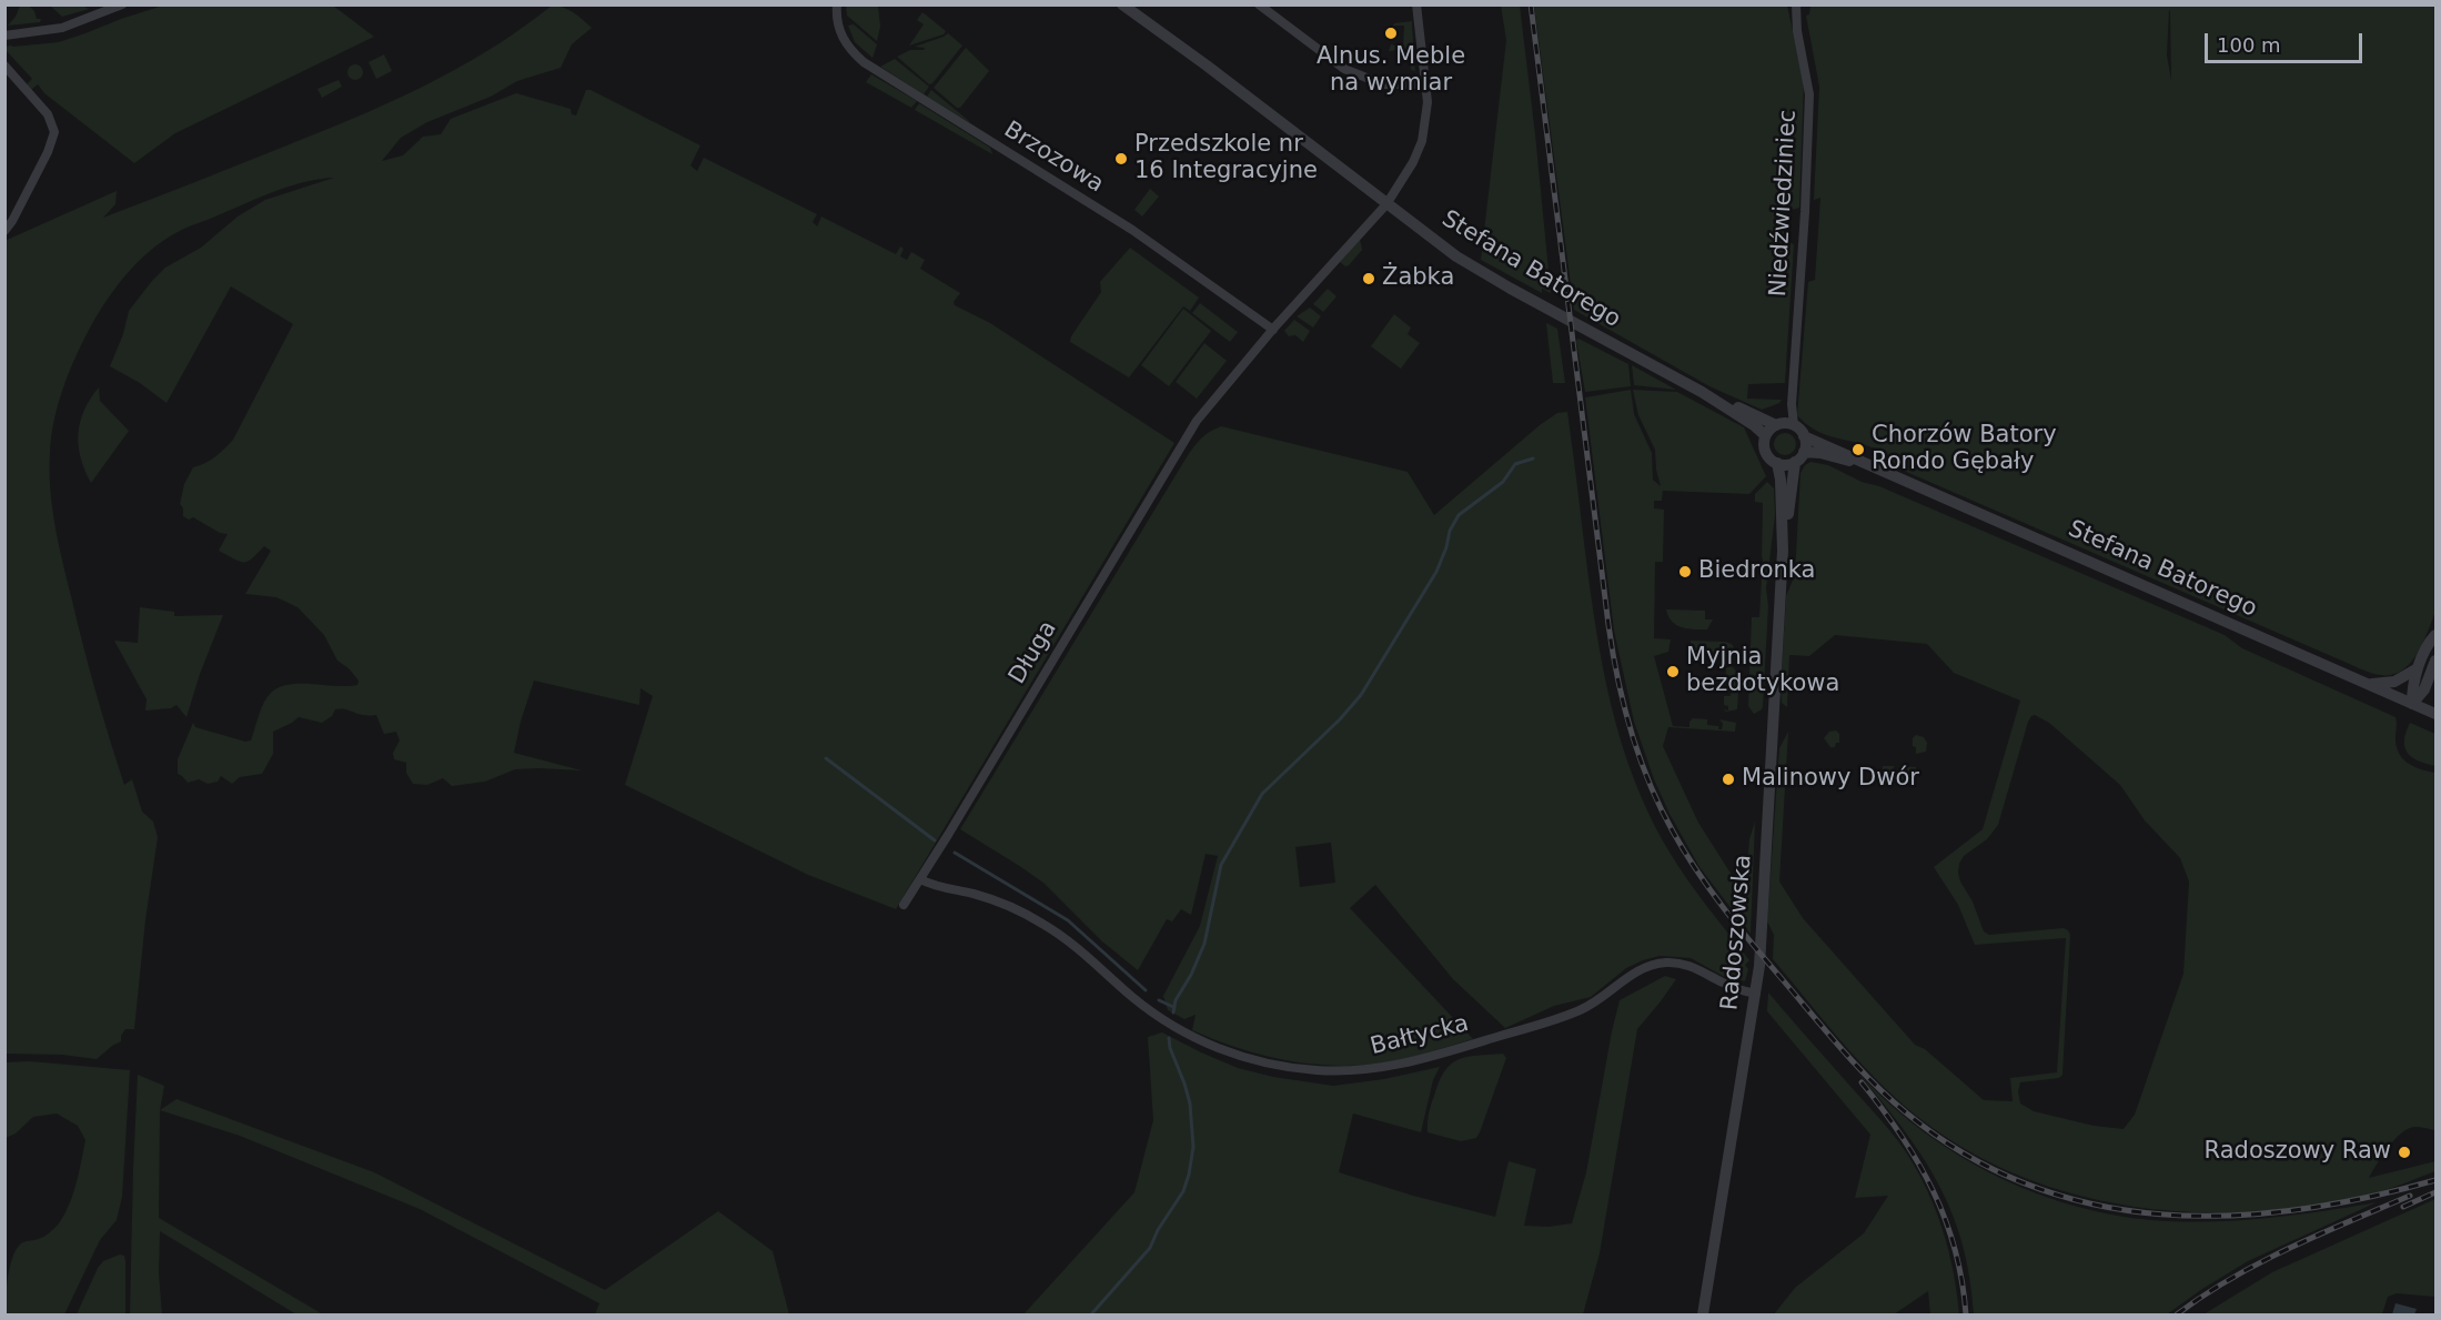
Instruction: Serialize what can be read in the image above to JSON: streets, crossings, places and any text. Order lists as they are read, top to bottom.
{
  "streets": {
    "street": [
      "Brzozowa",
      "Niedźwiedziniec",
      "Stefana Batorego",
      "Długa",
      "Radoszowska",
      "Bałtycka"
    ]
  },
  "crossings": [
    ["Brzozowa", "Długa"],
    ["Niedźwiedziniec", "Stefana Batorego"],
    ["Niedźwiedziniec", "Radoszowska"],
    ["Stefana Batorego", "Radoszowska"],
    ["Długa", "Bałtycka"],
    ["Radoszowska", "Bałtycka"]
  ],
  "places": [
    "Alnus. Meble na wymiar",
    "Przedszkole nr 16 Integracyjne",
    "Żabka",
    "Chorzów Batory Rondo Gębały",
    "Biedronka",
    "Myjnia bezdotykowa",
    "Malinowy Dwór",
    "Radoszowy Raw"
  ],
  "scale_bar": "100 m"
}
